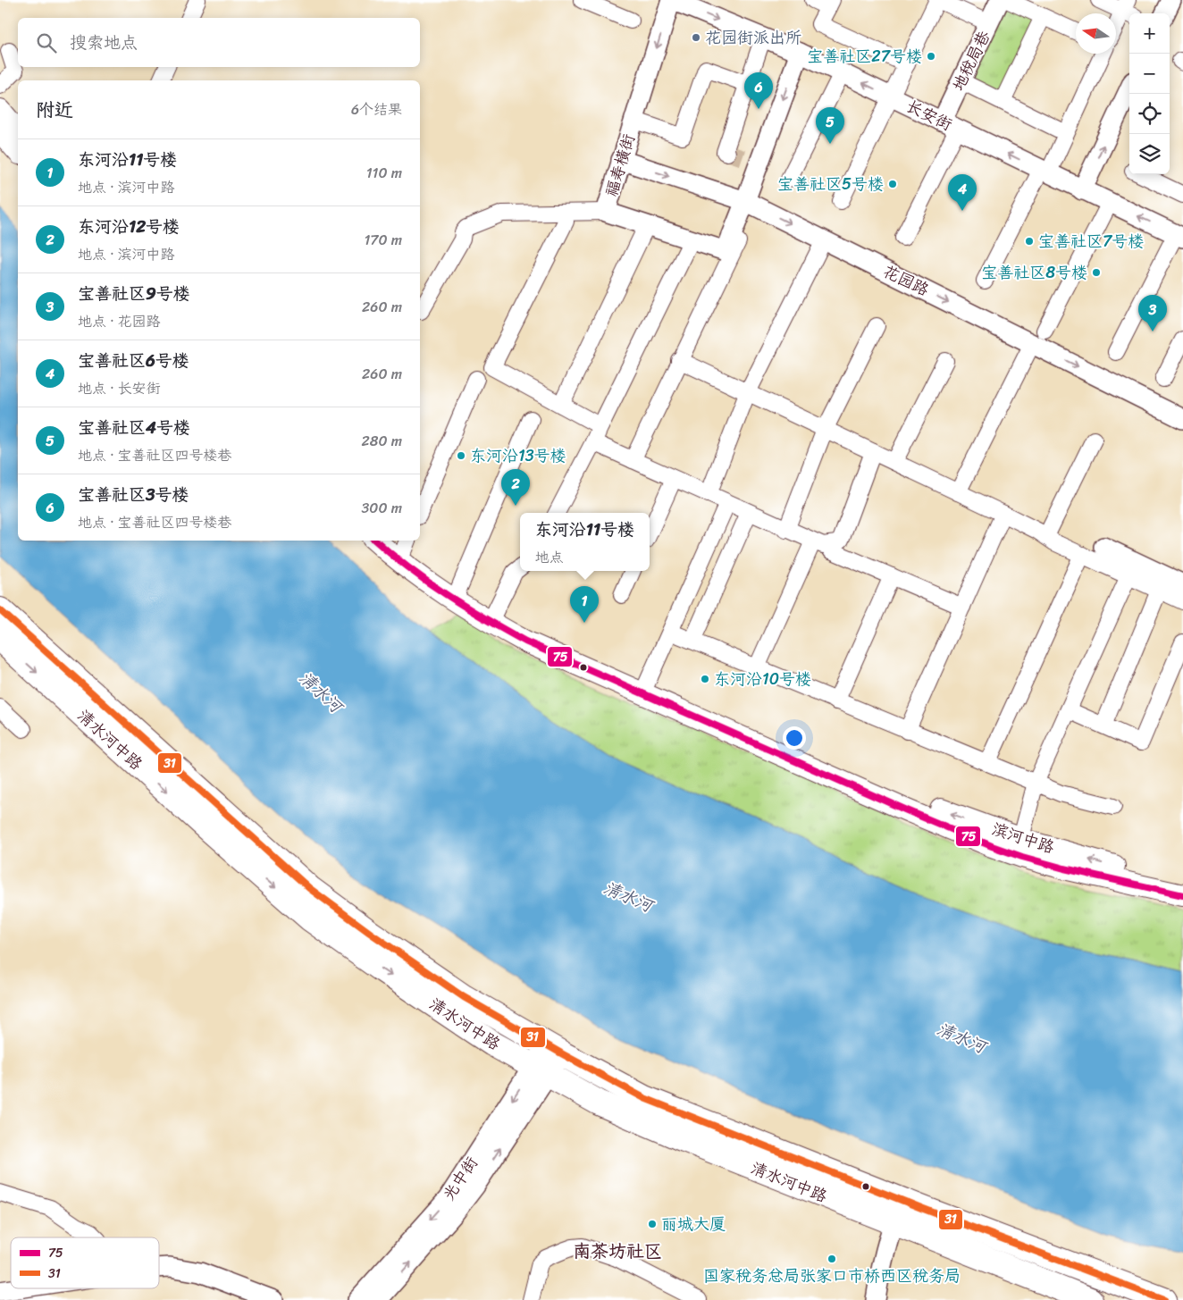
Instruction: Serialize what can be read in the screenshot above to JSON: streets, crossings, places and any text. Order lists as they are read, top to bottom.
{
  "streets": {
    "main road": ["清水河中路", "滨河中路"],
    "street": [
      "地税局巷",
      "长安街",
      "福寿横街",
      "花园路",
      "光中街"
    ]
  },
  "crossings": [
    ["地税局巷", "长安街"],
    ["长安街", "福寿横街"],
    ["福寿横街", "花园路"],
    ["清水河中路", "光中街"]
  ],
  "one_way": ["花园路"],
  "districts": ["南茶坊社区"],
  "water": ["清水河"],
  "places": [
    "花园街派出所",
    "宝善社区27号楼",
    "宝善社区5号楼",
    "宝善社区7号楼",
    "宝善社区8号楼",
    "东河沿13号楼",
    "东河沿10号楼",
    "丽城大厦",
    "国家税务总局张家口市桥西区税务局"
  ],
  "lines": ["transit line 75", "transit line 31"],
  "legend": ["75", "31"],
  "north": "left",
  "page": {
    "map_buttons": ["+", "−"],
    "search": "搜索地点",
    "pins": [
      "6",
      "5",
      "4",
      "3",
      "2",
      "1"
    ],
    "heading": ["附近", "6个结果"],
    "list": [
      {
        "mark": "1",
        "name": "东河沿11号楼",
        "note": "地点 · 滨河中路",
        "value": "110 m"
      },
      {
        "mark": "2",
        "name": "东河沿12号楼",
        "note": "地点 · 滨河中路",
        "value": "170 m"
      },
      {
        "mark": "3",
        "name": "宝善社区9号楼",
        "note": "地点 · 花园路",
        "value": "260 m"
      },
      {
        "mark": "4",
        "name": "宝善社区6号楼",
        "note": "地点 · 长安街",
        "value": "260 m"
      },
      {
        "mark": "5",
        "name": "宝善社区4号楼",
        "note": "地点 · 宝善社区四号楼巷",
        "value": "280 m"
      },
      {
        "mark": "6",
        "name": "宝善社区3号楼",
        "note": "地点 · 宝善社区四号楼巷",
        "value": "300 m"
      }
    ],
    "popup": ["东河沿11号楼", "地点"]
  }
}
